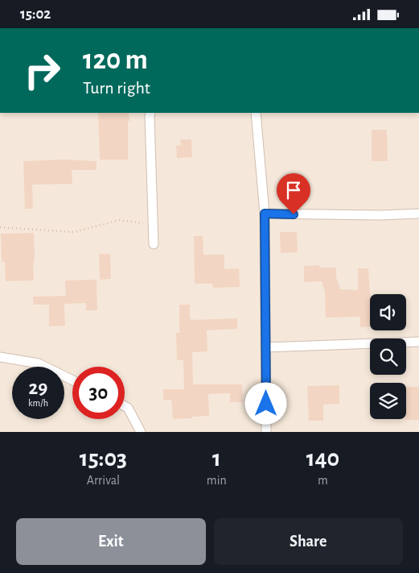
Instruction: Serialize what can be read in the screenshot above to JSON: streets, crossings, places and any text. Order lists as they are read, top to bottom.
{
  "page": {
    "status": "15:02",
    "turn": ["120 m", "Turn right"],
    "speed": "29 km/h",
    "limit": "30",
    "eta": [
      "15:03",
      "Arrival",
      "1",
      "min",
      "140",
      "m"
    ],
    "buttons": ["Exit", "Share"]
  }
}
